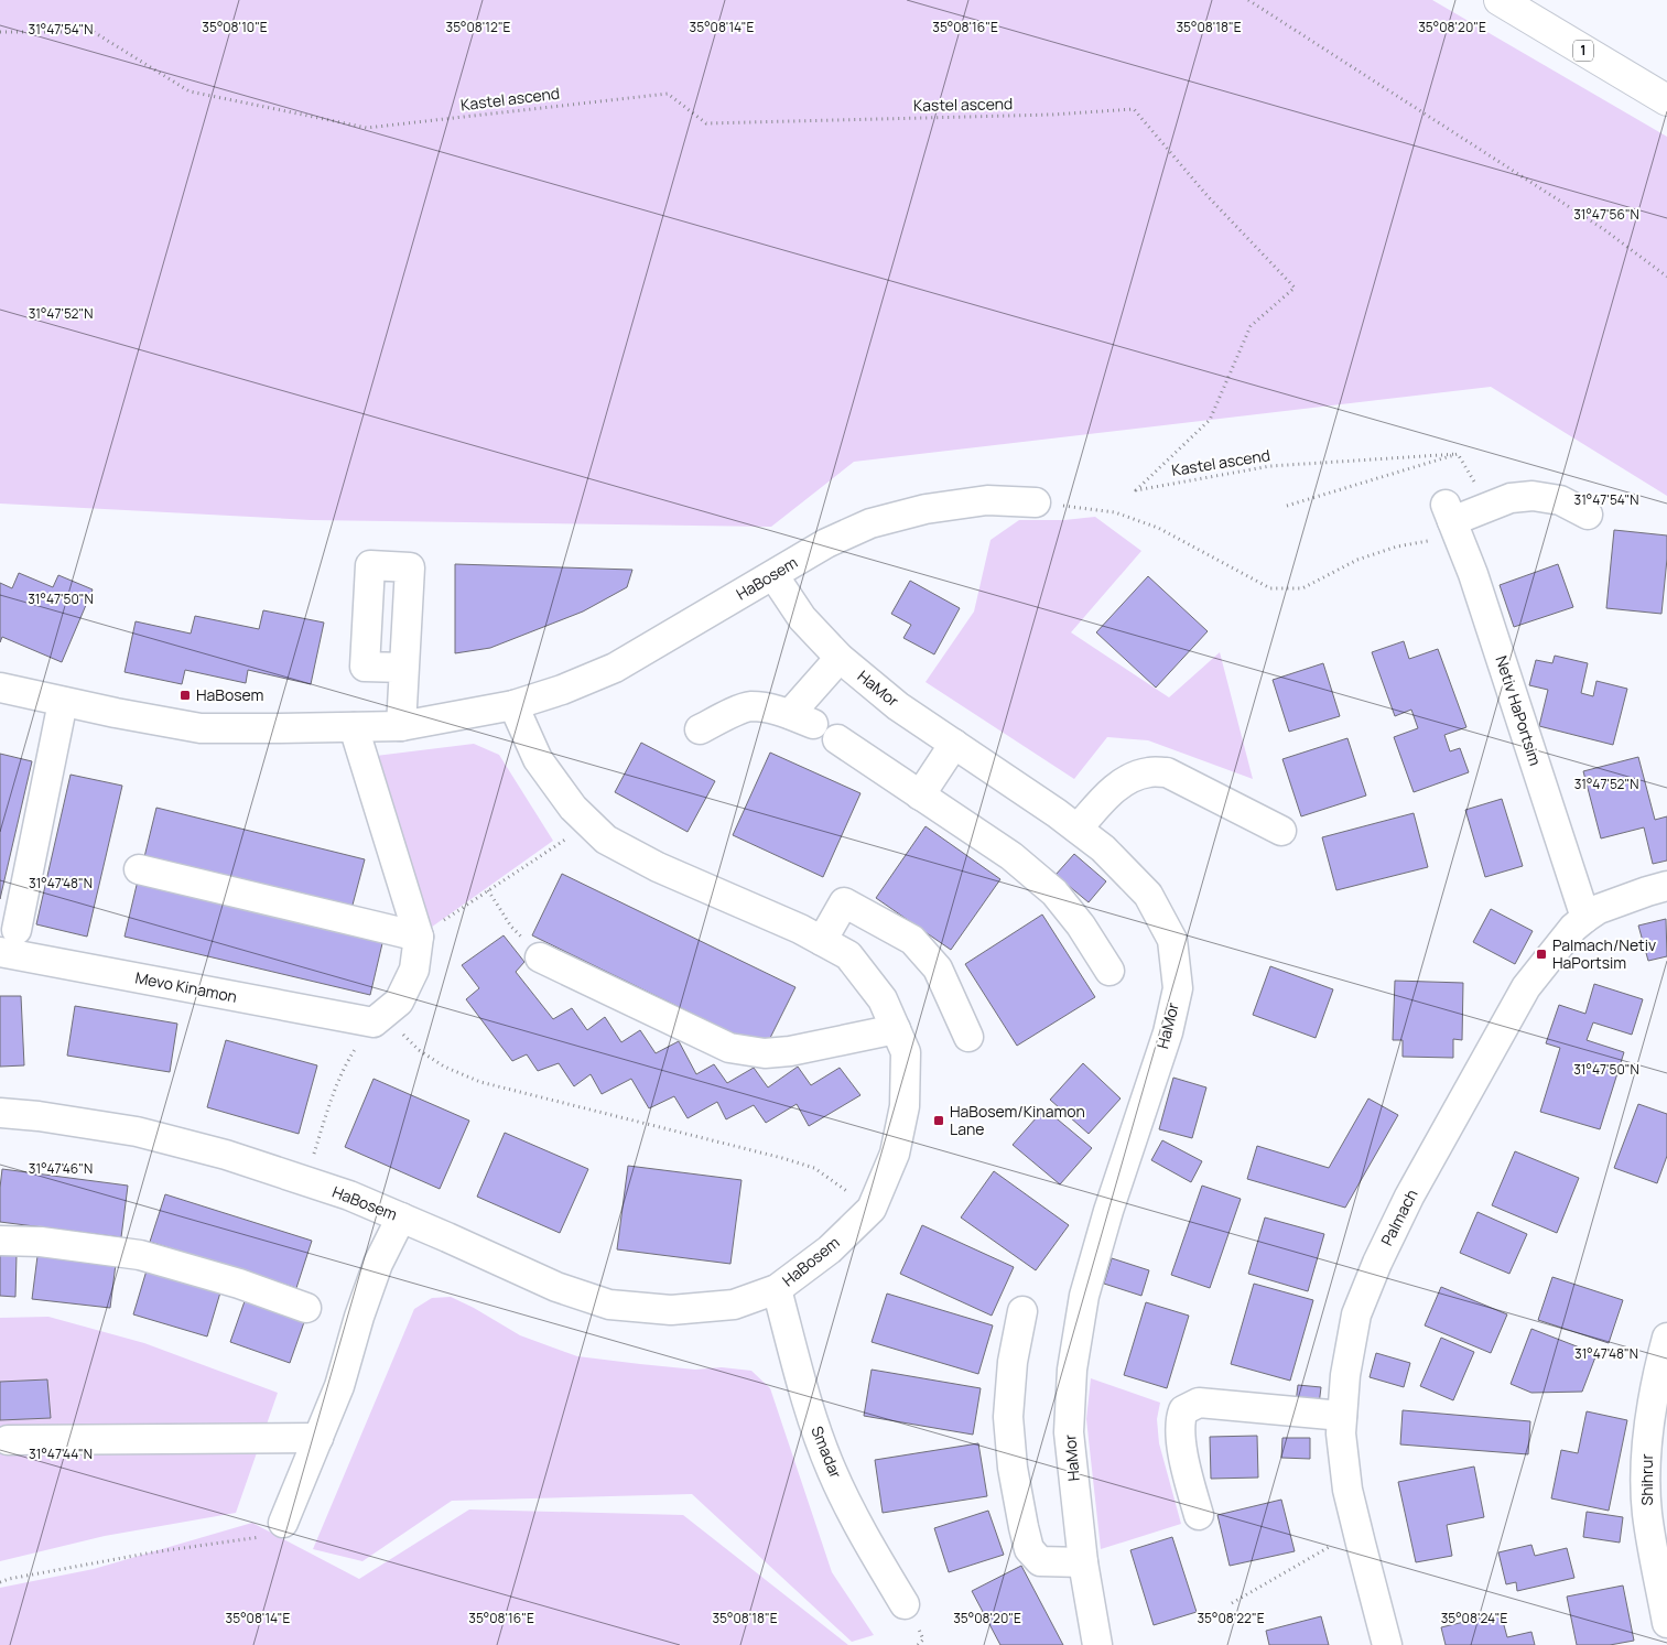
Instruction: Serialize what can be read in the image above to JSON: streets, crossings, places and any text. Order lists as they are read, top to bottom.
{
  "streets": {
    "highway": ["1"],
    "street": [
      "HaBosem",
      "HaMor",
      "Netiv HaPortsim",
      "Mevo Kinamon",
      "Palmach",
      "Smadar",
      "Shihrur"
    ],
    "path": ["Kastel ascend"]
  },
  "crossings": [
    ["HaBosem", "HaMor"],
    ["HaBosem", "Smadar"],
    ["Netiv HaPortsim", "Palmach"]
  ],
  "places": {
    "transit": ["HaBosem", "Palmach/Netiv HaPortsim", "HaBosem/Kinamon Lane"]
  },
  "coordinates": [
    "35°08'10\"E",
    "35°08'12\"E",
    "35°08'14\"E",
    "35°08'16\"E",
    "35°08'18\"E",
    "35°08'20\"E",
    "31°47'54\"N",
    "31°47'56\"N",
    "31°47'52\"N",
    "31°47'50\"N",
    "31°47'48\"N",
    "31°47'46\"N",
    "31°47'44\"N",
    "35°08'22\"E",
    "35°08'24\"E"
  ]
}
